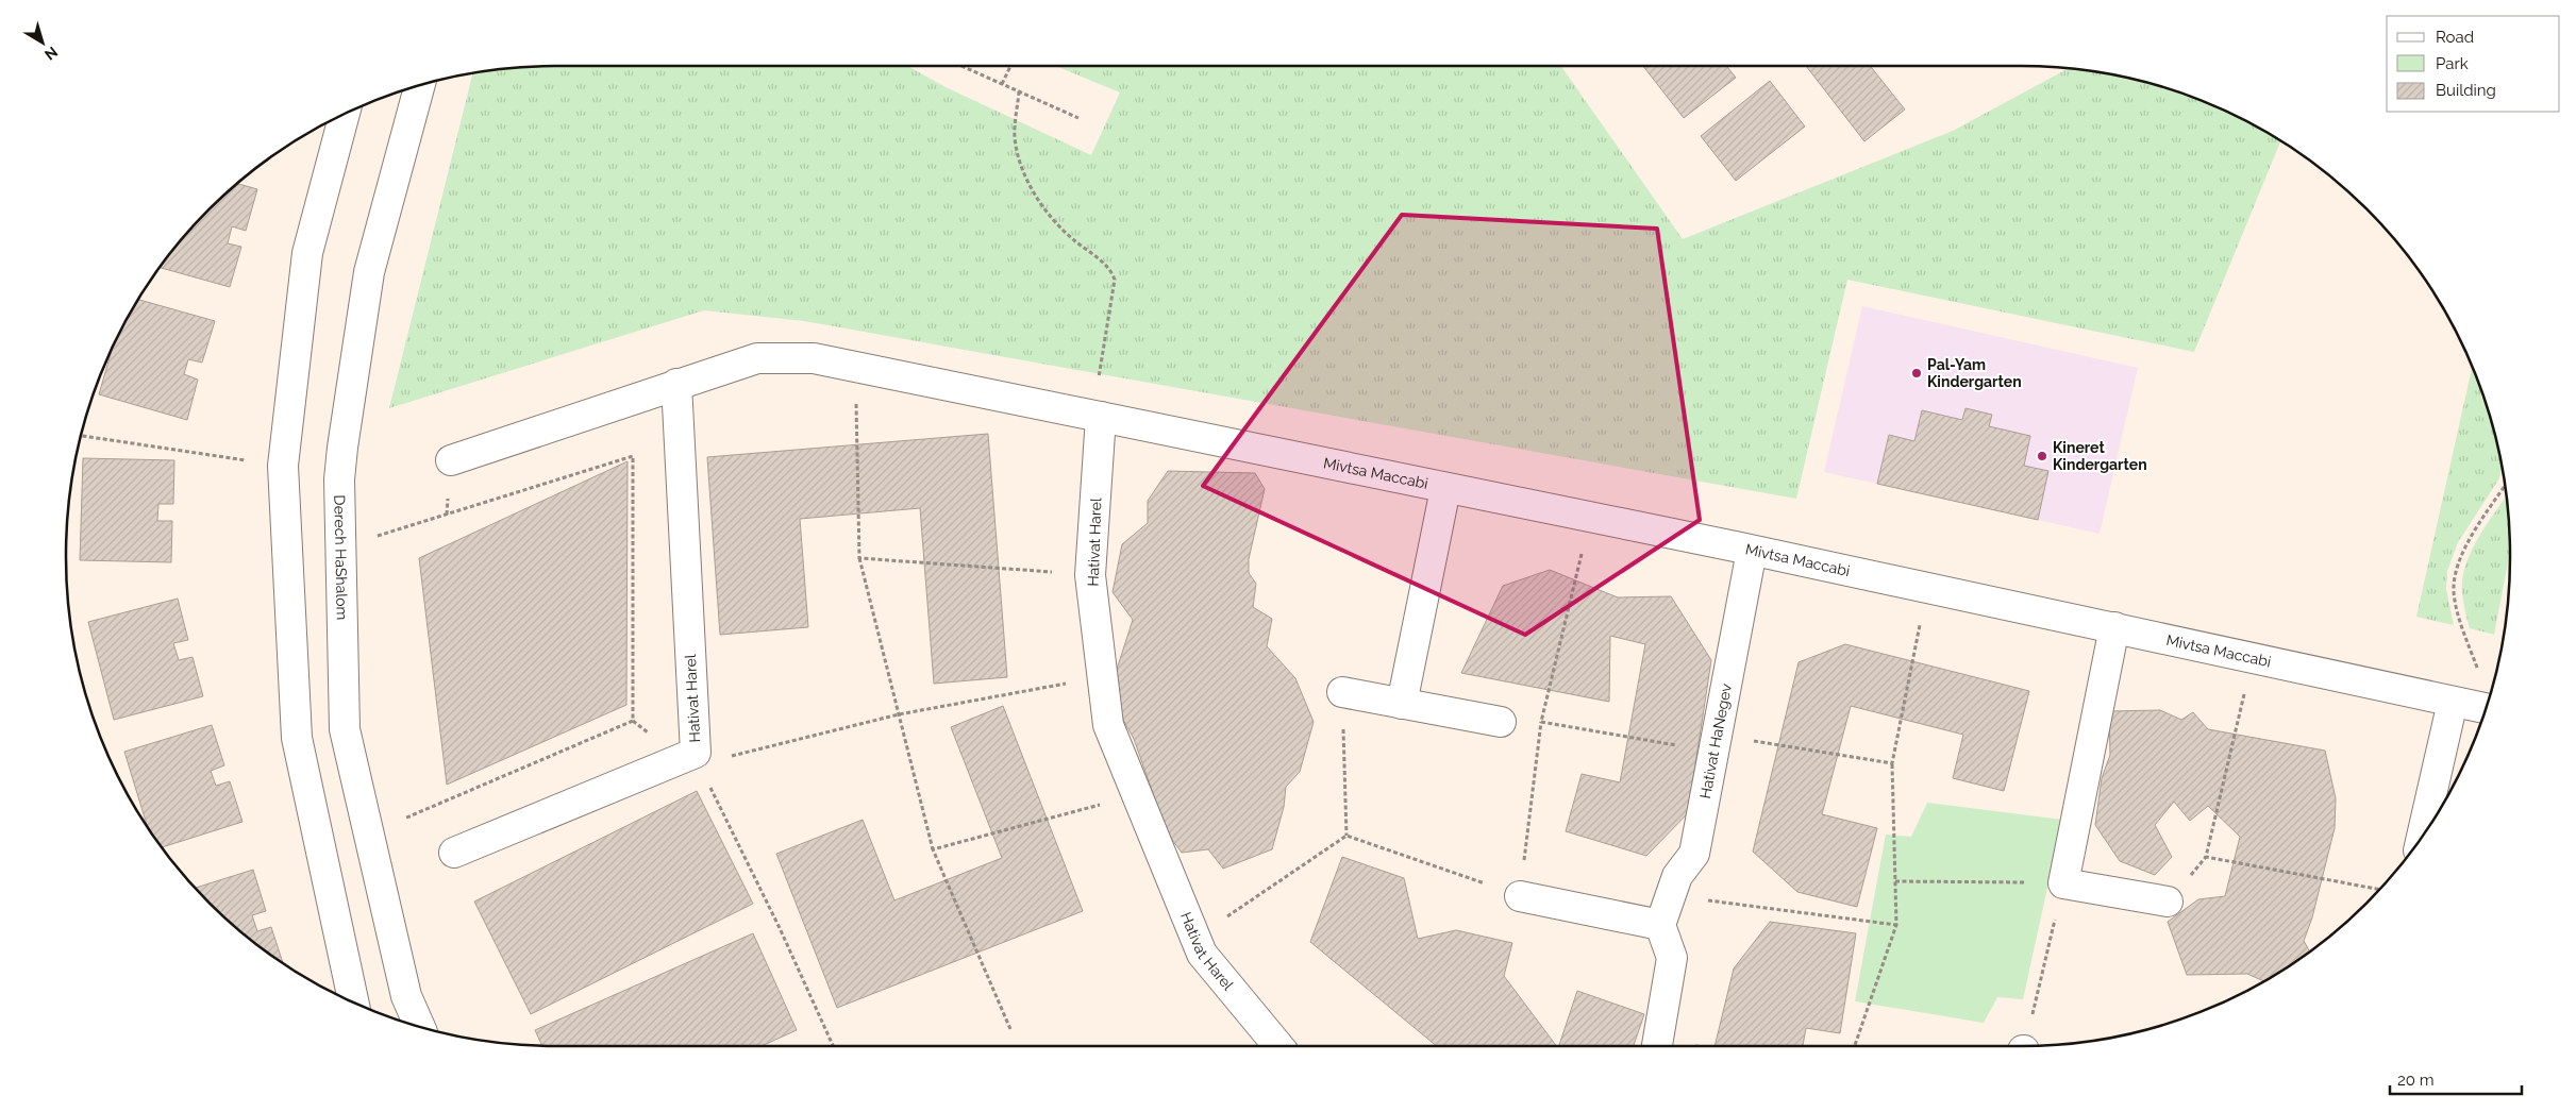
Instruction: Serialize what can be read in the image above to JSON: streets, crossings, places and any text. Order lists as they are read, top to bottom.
{
  "streets": {
    "street": [
      "Mivtsa Maccabi",
      "Hativat Harel",
      "Derech HaShalom",
      "Hativat HaNegev"
    ]
  },
  "crossings": [
    ["Mivtsa Maccabi", "Hativat Harel"],
    ["Mivtsa Maccabi", "Hativat HaNegev"]
  ],
  "places": ["Pal-Yam Kindergarten", "Kineret Kindergarten"],
  "legend": ["Road", "Park", "Building"],
  "scale_bar": "20 m",
  "north": "bottom right"
}
